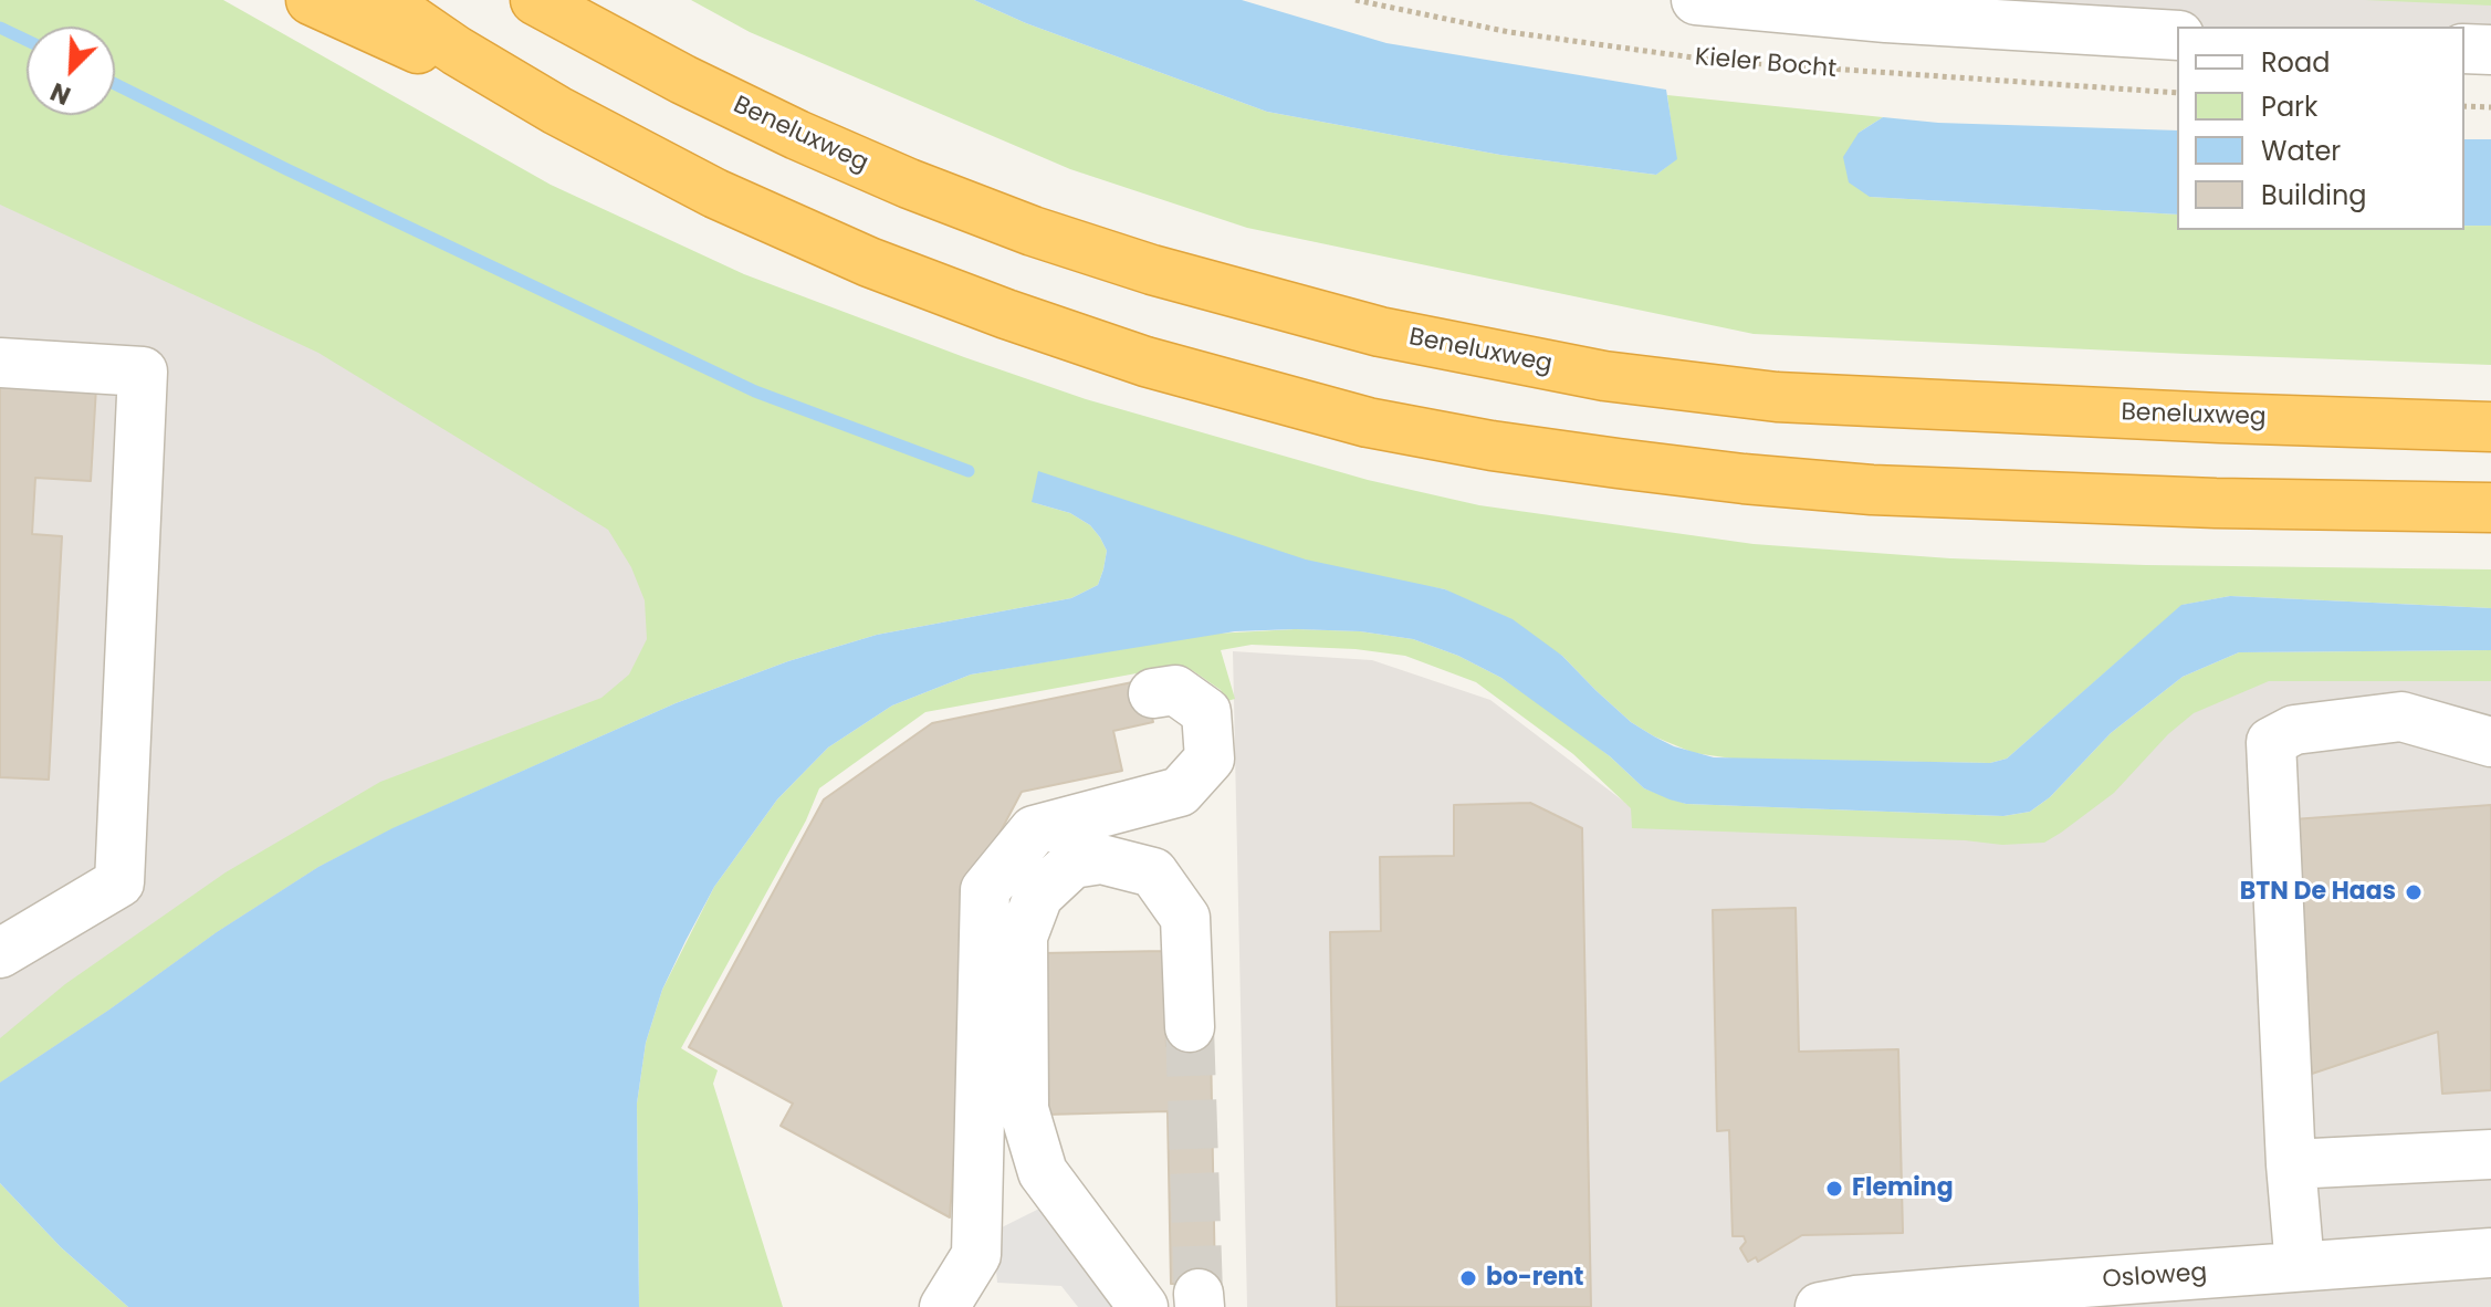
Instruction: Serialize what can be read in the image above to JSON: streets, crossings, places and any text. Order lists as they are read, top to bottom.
{
  "streets": {
    "highway": ["Beneluxweg"],
    "street": ["Osloweg"],
    "path": ["Kieler Bocht"]
  },
  "places": ["BTN De Haas", "Fleming", "bo-rent"],
  "legend": [
    "Road",
    "Park",
    "Water",
    "Building"
  ],
  "north": "bottom left"
}
